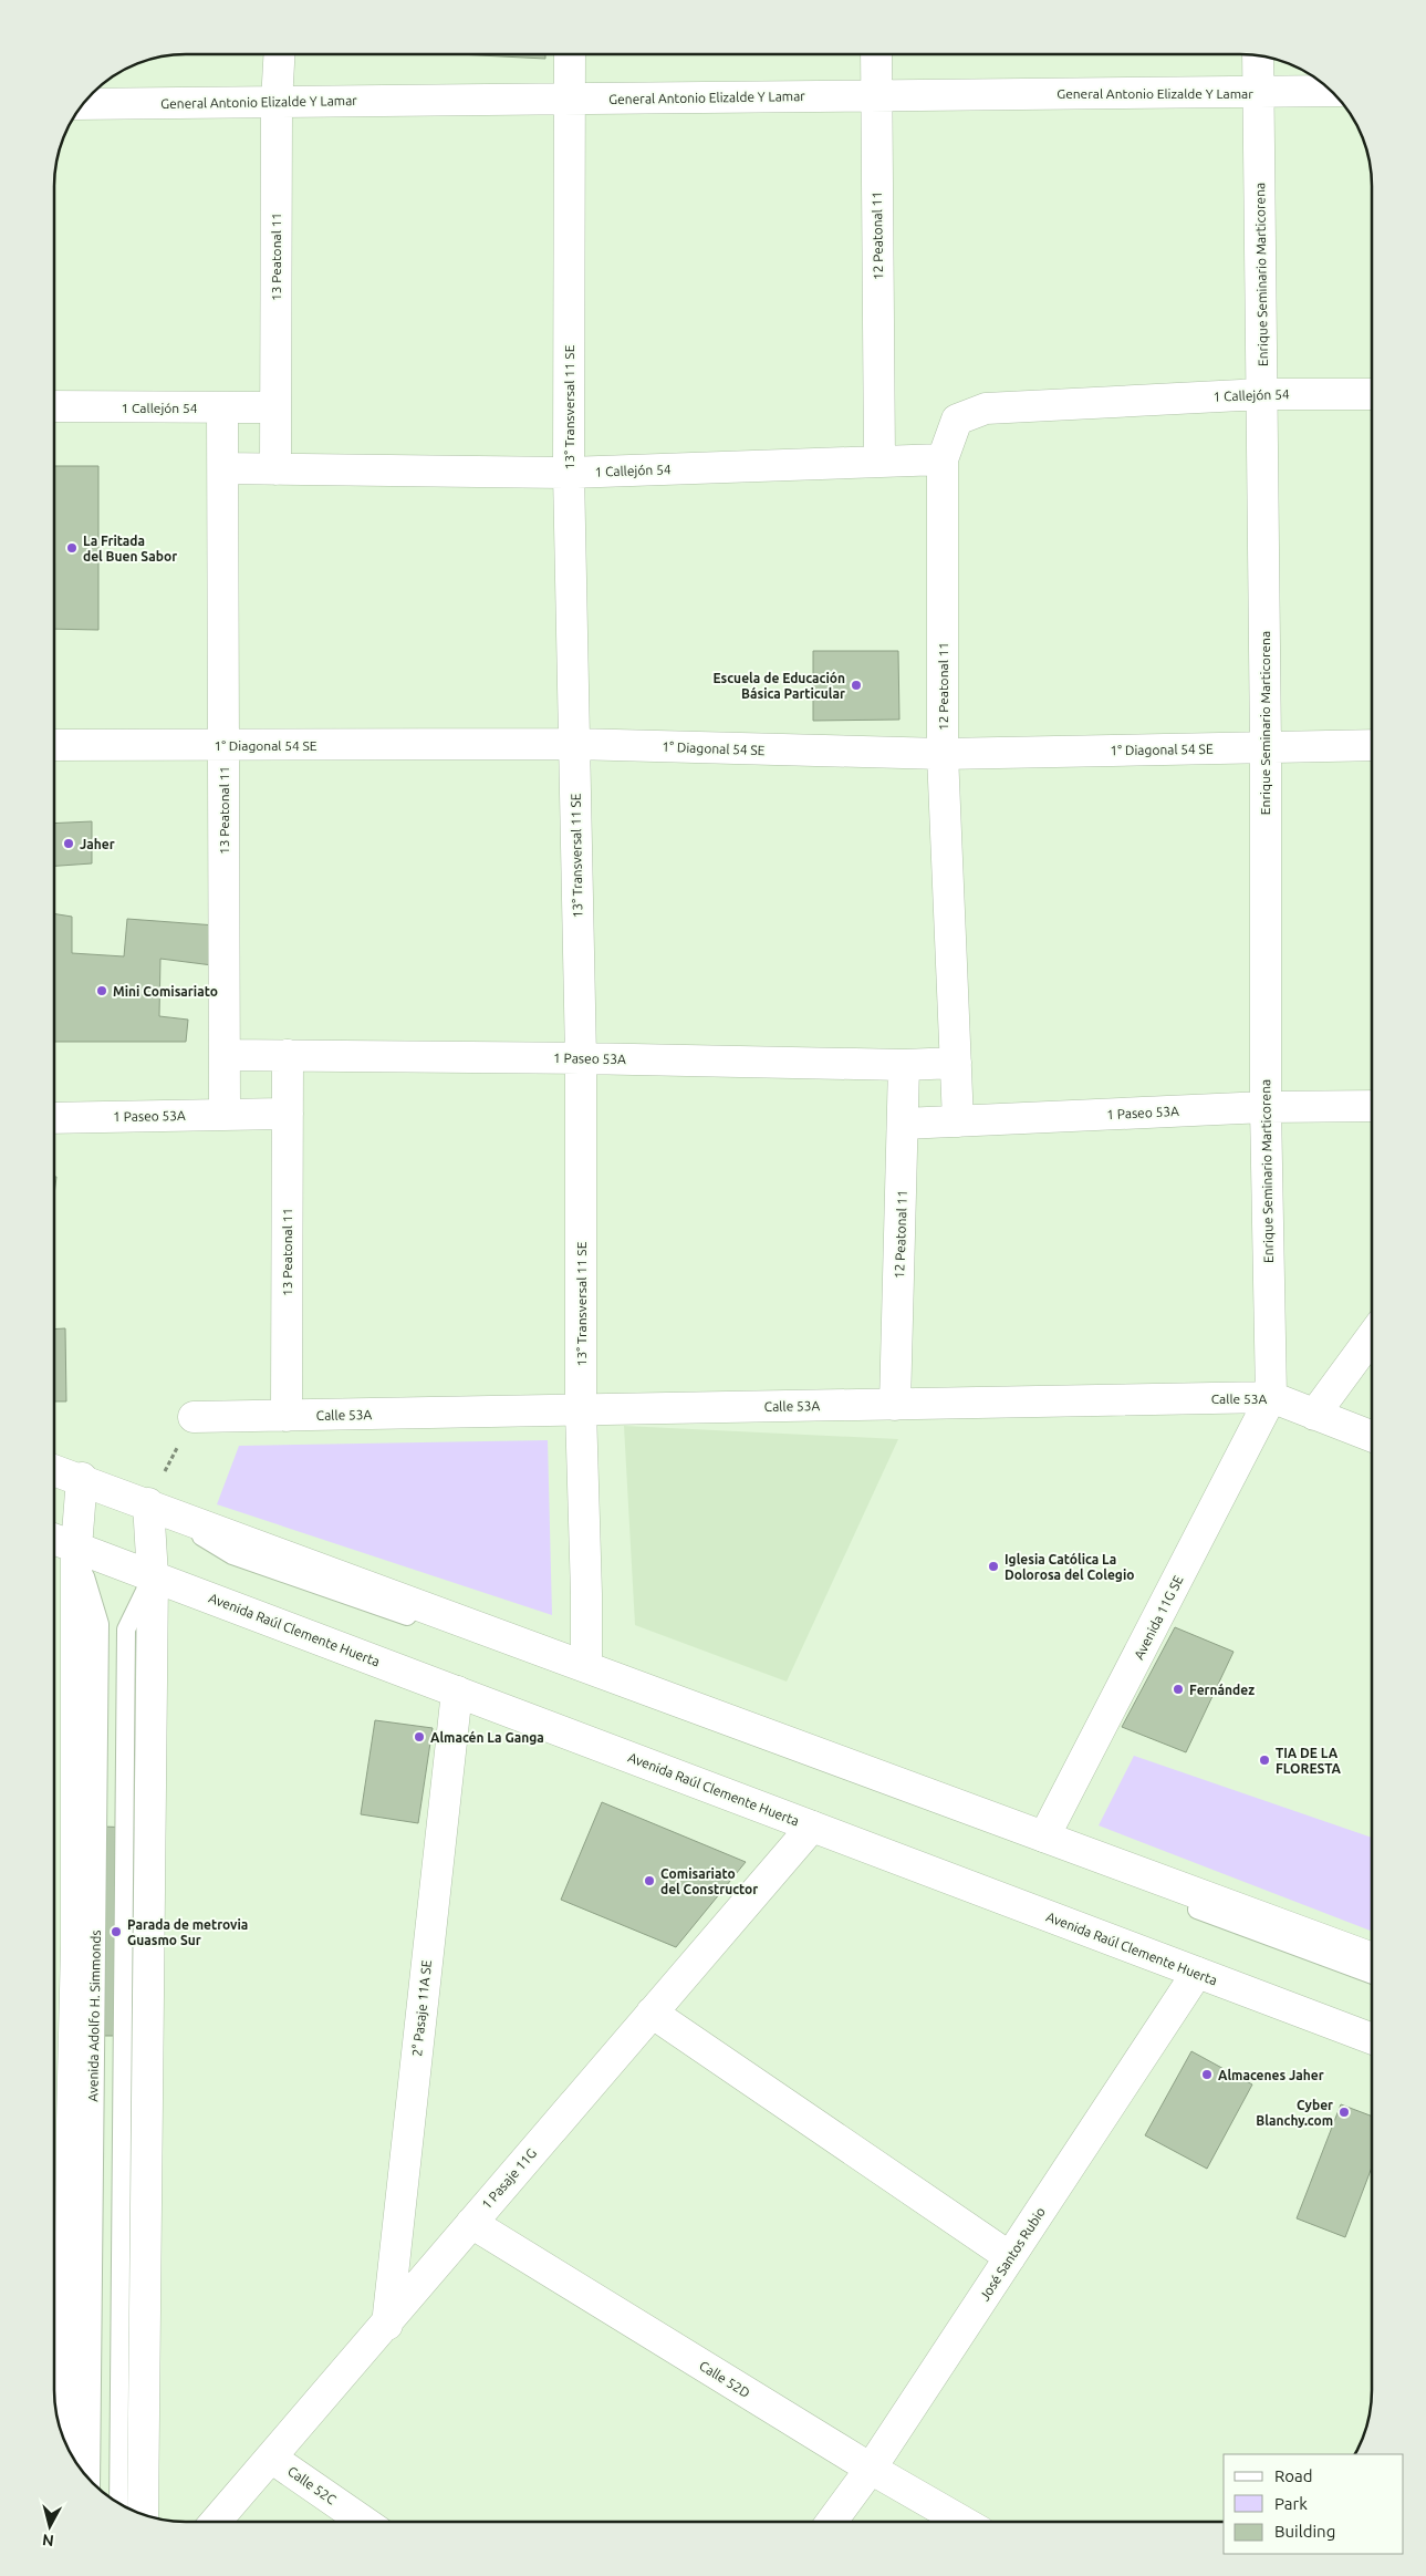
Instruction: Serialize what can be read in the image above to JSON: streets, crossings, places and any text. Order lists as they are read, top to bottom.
{
  "streets": {
    "street": [
      "General Antonio Elizalde Y Lamar",
      "12 Peatonal 11",
      "13 Peatonal 11",
      "Enrique Seminario Marticorena",
      "1 Callejón 54",
      "13° Transversal 11 SE",
      "1° Diagonal 54 SE",
      "1 Paseo 53A",
      "Calle 53A",
      "Avenida 11G SE",
      "Avenida Raúl Clemente Huerta",
      "2° Pasaje 11A SE",
      "Avenida Adolfo H. Simmonds",
      "1 Pasaje 11G",
      "José Santos Rubio",
      "Calle 52D",
      "Calle 52C"
    ]
  },
  "crossings": [
    ["General Antonio Elizalde Y Lamar", "12 Peatonal 11"],
    ["General Antonio Elizalde Y Lamar", "13 Peatonal 11"],
    ["General Antonio Elizalde Y Lamar", "Enrique Seminario Marticorena"],
    ["General Antonio Elizalde Y Lamar", "13° Transversal 11 SE"],
    ["12 Peatonal 11", "1 Callejón 54"],
    ["12 Peatonal 11", "1° Diagonal 54 SE"],
    ["12 Peatonal 11", "1 Paseo 53A"],
    ["12 Peatonal 11", "Calle 53A"],
    ["13 Peatonal 11", "1 Callejón 54"],
    ["13 Peatonal 11", "1° Diagonal 54 SE"],
    ["13 Peatonal 11", "1 Paseo 53A"],
    ["13 Peatonal 11", "Calle 53A"],
    ["Enrique Seminario Marticorena", "1 Callejón 54"],
    ["Enrique Seminario Marticorena", "1° Diagonal 54 SE"],
    ["Enrique Seminario Marticorena", "1 Paseo 53A"],
    ["Enrique Seminario Marticorena", "Calle 53A"],
    ["Enrique Seminario Marticorena", "Avenida 11G SE"],
    ["1 Callejón 54", "13° Transversal 11 SE"],
    ["13° Transversal 11 SE", "1° Diagonal 54 SE"],
    ["13° Transversal 11 SE", "1 Paseo 53A"],
    ["13° Transversal 11 SE", "Calle 53A"],
    ["Calle 53A", "Avenida 11G SE"],
    ["Avenida Raúl Clemente Huerta", "2° Pasaje 11A SE"],
    ["Avenida Raúl Clemente Huerta", "Avenida Adolfo H. Simmonds"],
    ["Avenida Raúl Clemente Huerta", "1 Pasaje 11G"],
    ["Avenida Raúl Clemente Huerta", "José Santos Rubio"],
    ["2° Pasaje 11A SE", "1 Pasaje 11G"],
    ["1 Pasaje 11G", "Calle 52D"],
    ["1 Pasaje 11G", "Calle 52C"],
    ["José Santos Rubio", "Calle 52D"]
  ],
  "places": [
    "La Fritada del Buen Sabor",
    "Escuela de Educación Básica Particular",
    "Jaher",
    "Mini Comisariato",
    "Iglesia Católica La Dolorosa del Colegio",
    "Fernández",
    "Almacén La Ganga",
    "TIA DE LA FLORESTA",
    "Comisariato del Constructor",
    "Parada de metrovia Guasmo Sur",
    "Almacenes Jaher",
    "Cyber Blanchy.com"
  ],
  "legend": ["Road", "Park", "Building"],
  "north": "bottom"
}
